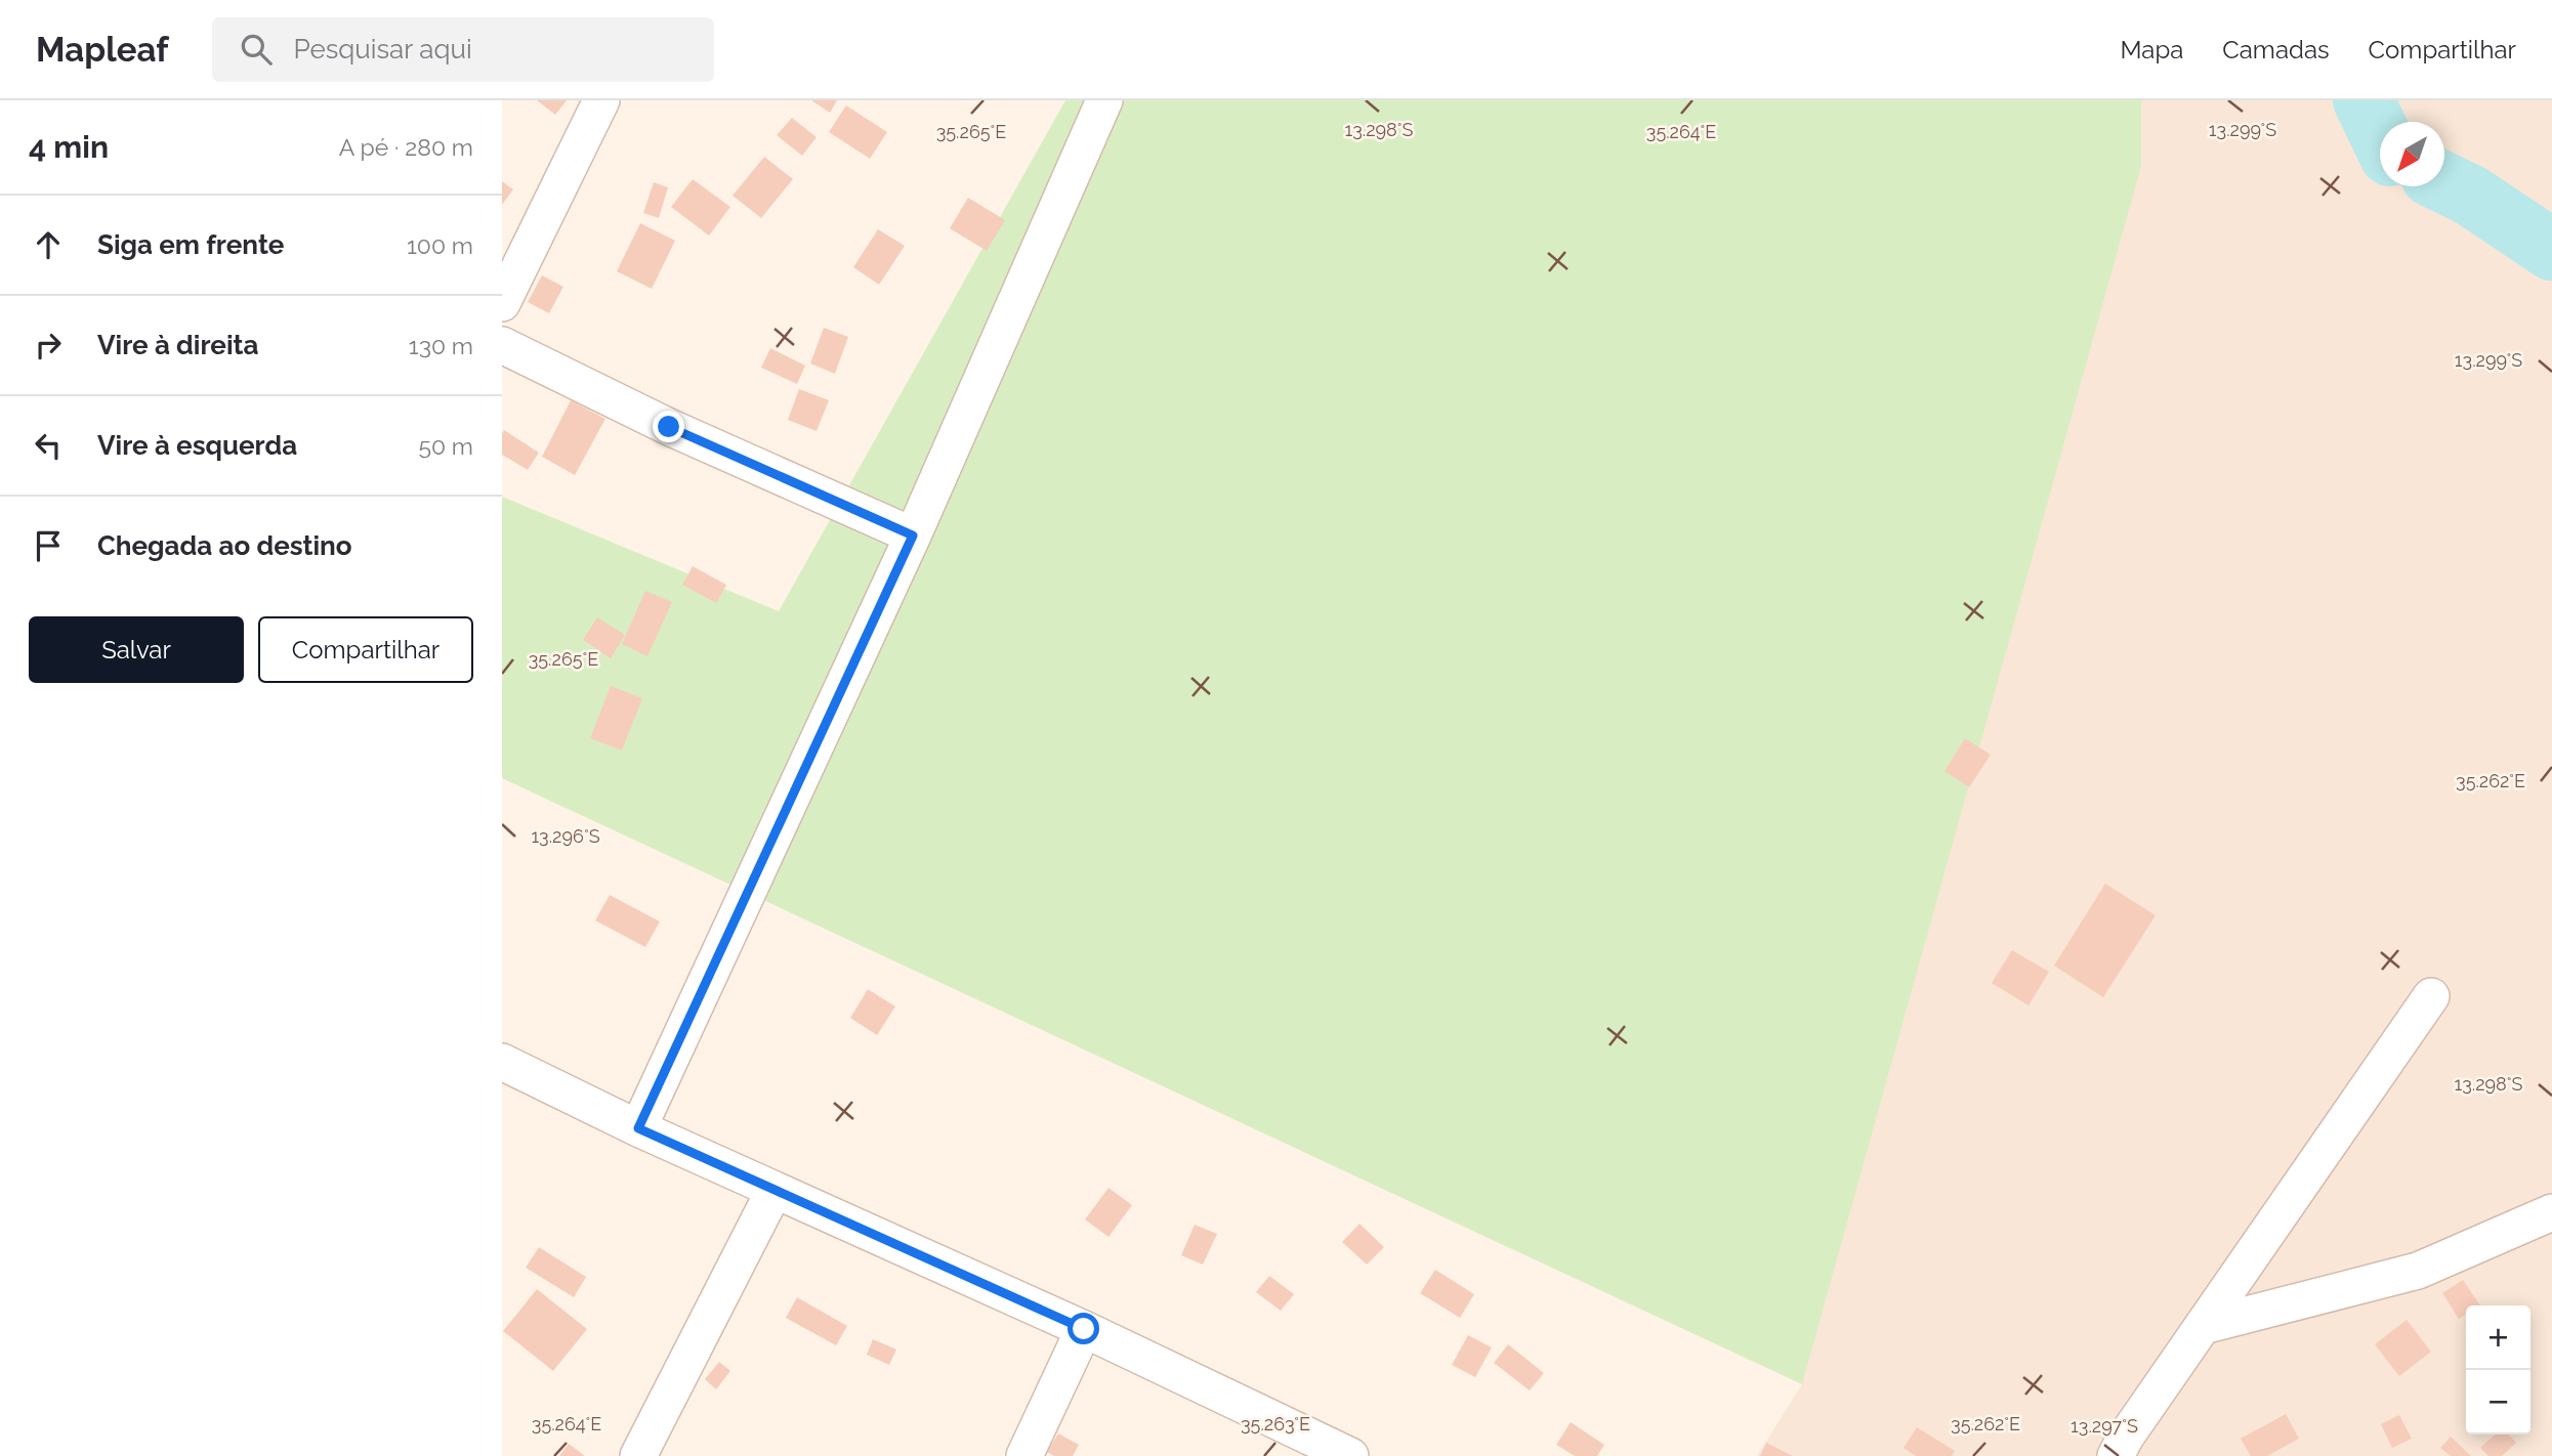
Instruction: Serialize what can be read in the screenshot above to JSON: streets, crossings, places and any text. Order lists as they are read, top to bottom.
{
  "north": "bottom left",
  "page": {
    "header": "Mapleaf",
    "search": "Pesquisar aqui",
    "nav": ["Mapa", "Camadas", "Compartilhar"],
    "heading": ["4 min", "A pé · 280 m"],
    "list": [
      ["Siga em frente", "100 m"],
      ["Vire à direita", "130 m"],
      ["Vire à esquerda", "50 m"],
      "Chegada ao destino"
    ],
    "buttons": ["Salvar", "Compartilhar"],
    "map_buttons": ["+", "−"]
  },
  "coordinates": [
    "13.298°S",
    "13.299°S",
    "35.265°E",
    "35.264°E",
    "35.262°E",
    "13.296°S",
    "35.263°E",
    "13.297°S"
  ]
}
